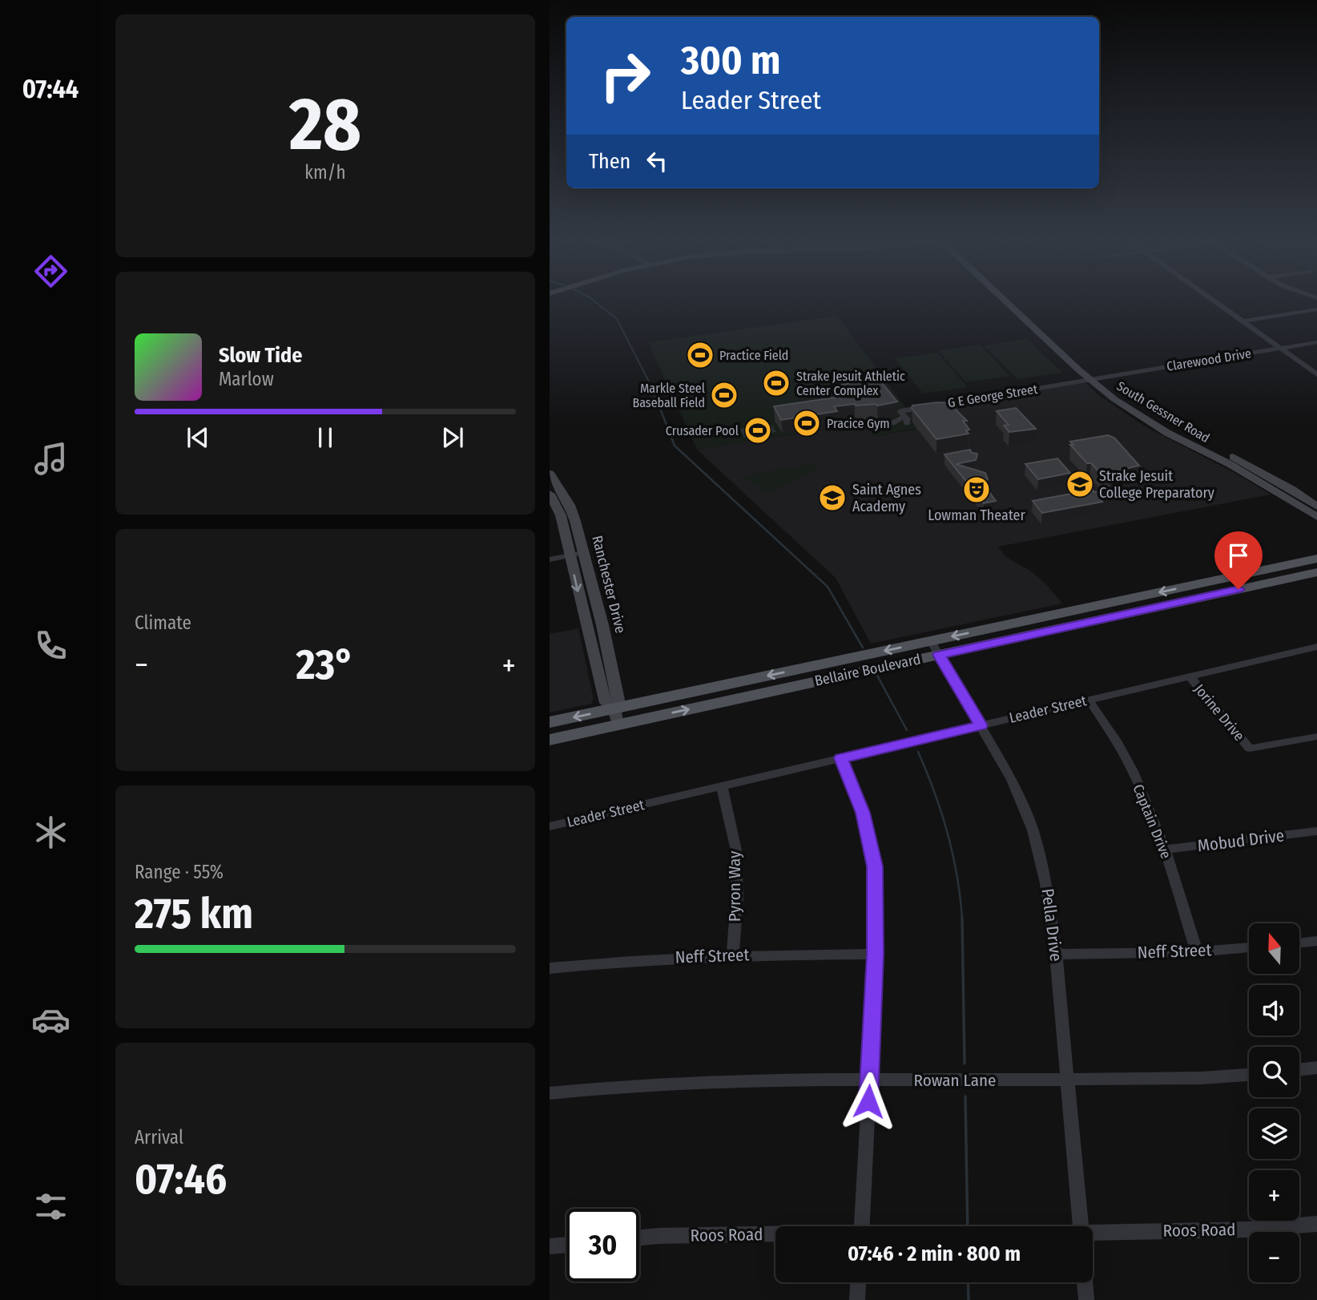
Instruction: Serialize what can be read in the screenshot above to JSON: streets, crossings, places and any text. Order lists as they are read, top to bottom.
{
  "streets": {
    "main road": ["South Gessner Road", "Ranchester Drive", "Bellaire Boulevard"],
    "street": [
      "Clarewood Drive",
      "G E George Street",
      "Leader Street",
      "Jorine Drive",
      "Captain Drive",
      "Mobud Drive",
      "Pyron Way",
      "Pella Drive",
      "Neff Street",
      "Rowan Lane",
      "Roos Road"
    ]
  },
  "crossings": [
    ["Clarewood Drive", "G E George Street"],
    ["Clarewood Drive", "South Gessner Road"],
    ["G E George Street", "South Gessner Road"],
    ["Ranchester Drive", "Bellaire Boulevard"],
    ["Bellaire Boulevard", "Pella Drive"],
    ["Leader Street", "Jorine Drive"],
    ["Leader Street", "Captain Drive"],
    ["Leader Street", "Pyron Way"],
    ["Leader Street", "Pella Drive"],
    ["Captain Drive", "Mobud Drive"],
    ["Captain Drive", "Neff Street"],
    ["Pyron Way", "Neff Street"],
    ["Pella Drive", "Neff Street"],
    ["Pella Drive", "Rowan Lane"]
  ],
  "places": {
    "sports": [
      "Practice Field",
      "Strake Jesuit Athletic Center Complex",
      "Markle Steel Baseball Field",
      "Pracice Gym",
      "Crusader Pool"
    ],
    "school or university": ["Strake Jesuit College Preparatory", "Saint Agnes Academy"],
    "theatre": ["Lowman Theater"]
  },
  "north": "top",
  "page": {
    "tabs": "07:44",
    "tile": [
      ["28", "km/h"],
      "Climate",
      ["Range · 55%", "275 km"],
      ["Arrival", "07:46"]
    ],
    "turn": ["300 m", "Leader Street"],
    "then": "Then",
    "song": ["Slow Tide", "Marlow"],
    "heat": ["−", "23°", "+"],
    "map_buttons": ["+", "−"],
    "limit": "30",
    "trip": "07:46 · 2 min · 800 m"
  }
}
